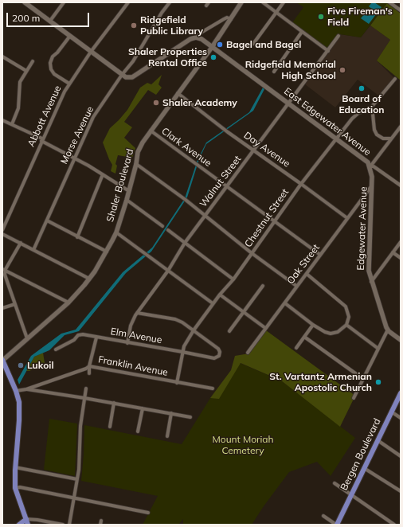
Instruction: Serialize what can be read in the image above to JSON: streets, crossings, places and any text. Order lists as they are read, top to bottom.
{
  "streets": {
    "main road": ["Bergen Boulevard"],
    "street": [
      "Abbott Avenue",
      "East Edgewater Avenue",
      "Morse Avenue",
      "Clark Avenue",
      "Day Avenue",
      "Walnut Street",
      "Shaler Boulevard",
      "Chestnut Street",
      "Edgewater Avenue",
      "Oak Street",
      "Elm Avenue",
      "Franklin Avenue"
    ]
  },
  "crossings": [
    ["East Edgewater Avenue", "Walnut Street"],
    ["East Edgewater Avenue", "Shaler Boulevard"],
    ["East Edgewater Avenue", "Chestnut Street"],
    ["East Edgewater Avenue", "Edgewater Avenue"],
    ["Clark Avenue", "Walnut Street"],
    ["Clark Avenue", "Shaler Boulevard"],
    ["Clark Avenue", "Chestnut Street"],
    ["Clark Avenue", "Oak Street"],
    ["Day Avenue", "Walnut Street"],
    ["Day Avenue", "Shaler Boulevard"],
    ["Day Avenue", "Chestnut Street"],
    ["Day Avenue", "Oak Street"],
    ["Walnut Street", "Elm Avenue"],
    ["Chestnut Street", "Elm Avenue"],
    ["Chestnut Street", "Franklin Avenue"],
    ["Edgewater Avenue", "Oak Street"]
  ],
  "parks": ["Mount Moriah Cemetery"],
  "places": [
    "Five Fireman's Field",
    "Ridgefield Public Library",
    "Bagel and Bagel",
    "Shaler Properties Rental Office",
    "Ridgefield Memorial High School",
    "Board of Education",
    "Shaler Academy",
    "Lukoil",
    "St. Vartantz Armenian Apostolic Church"
  ],
  "scale_bar": "200 m"
}
